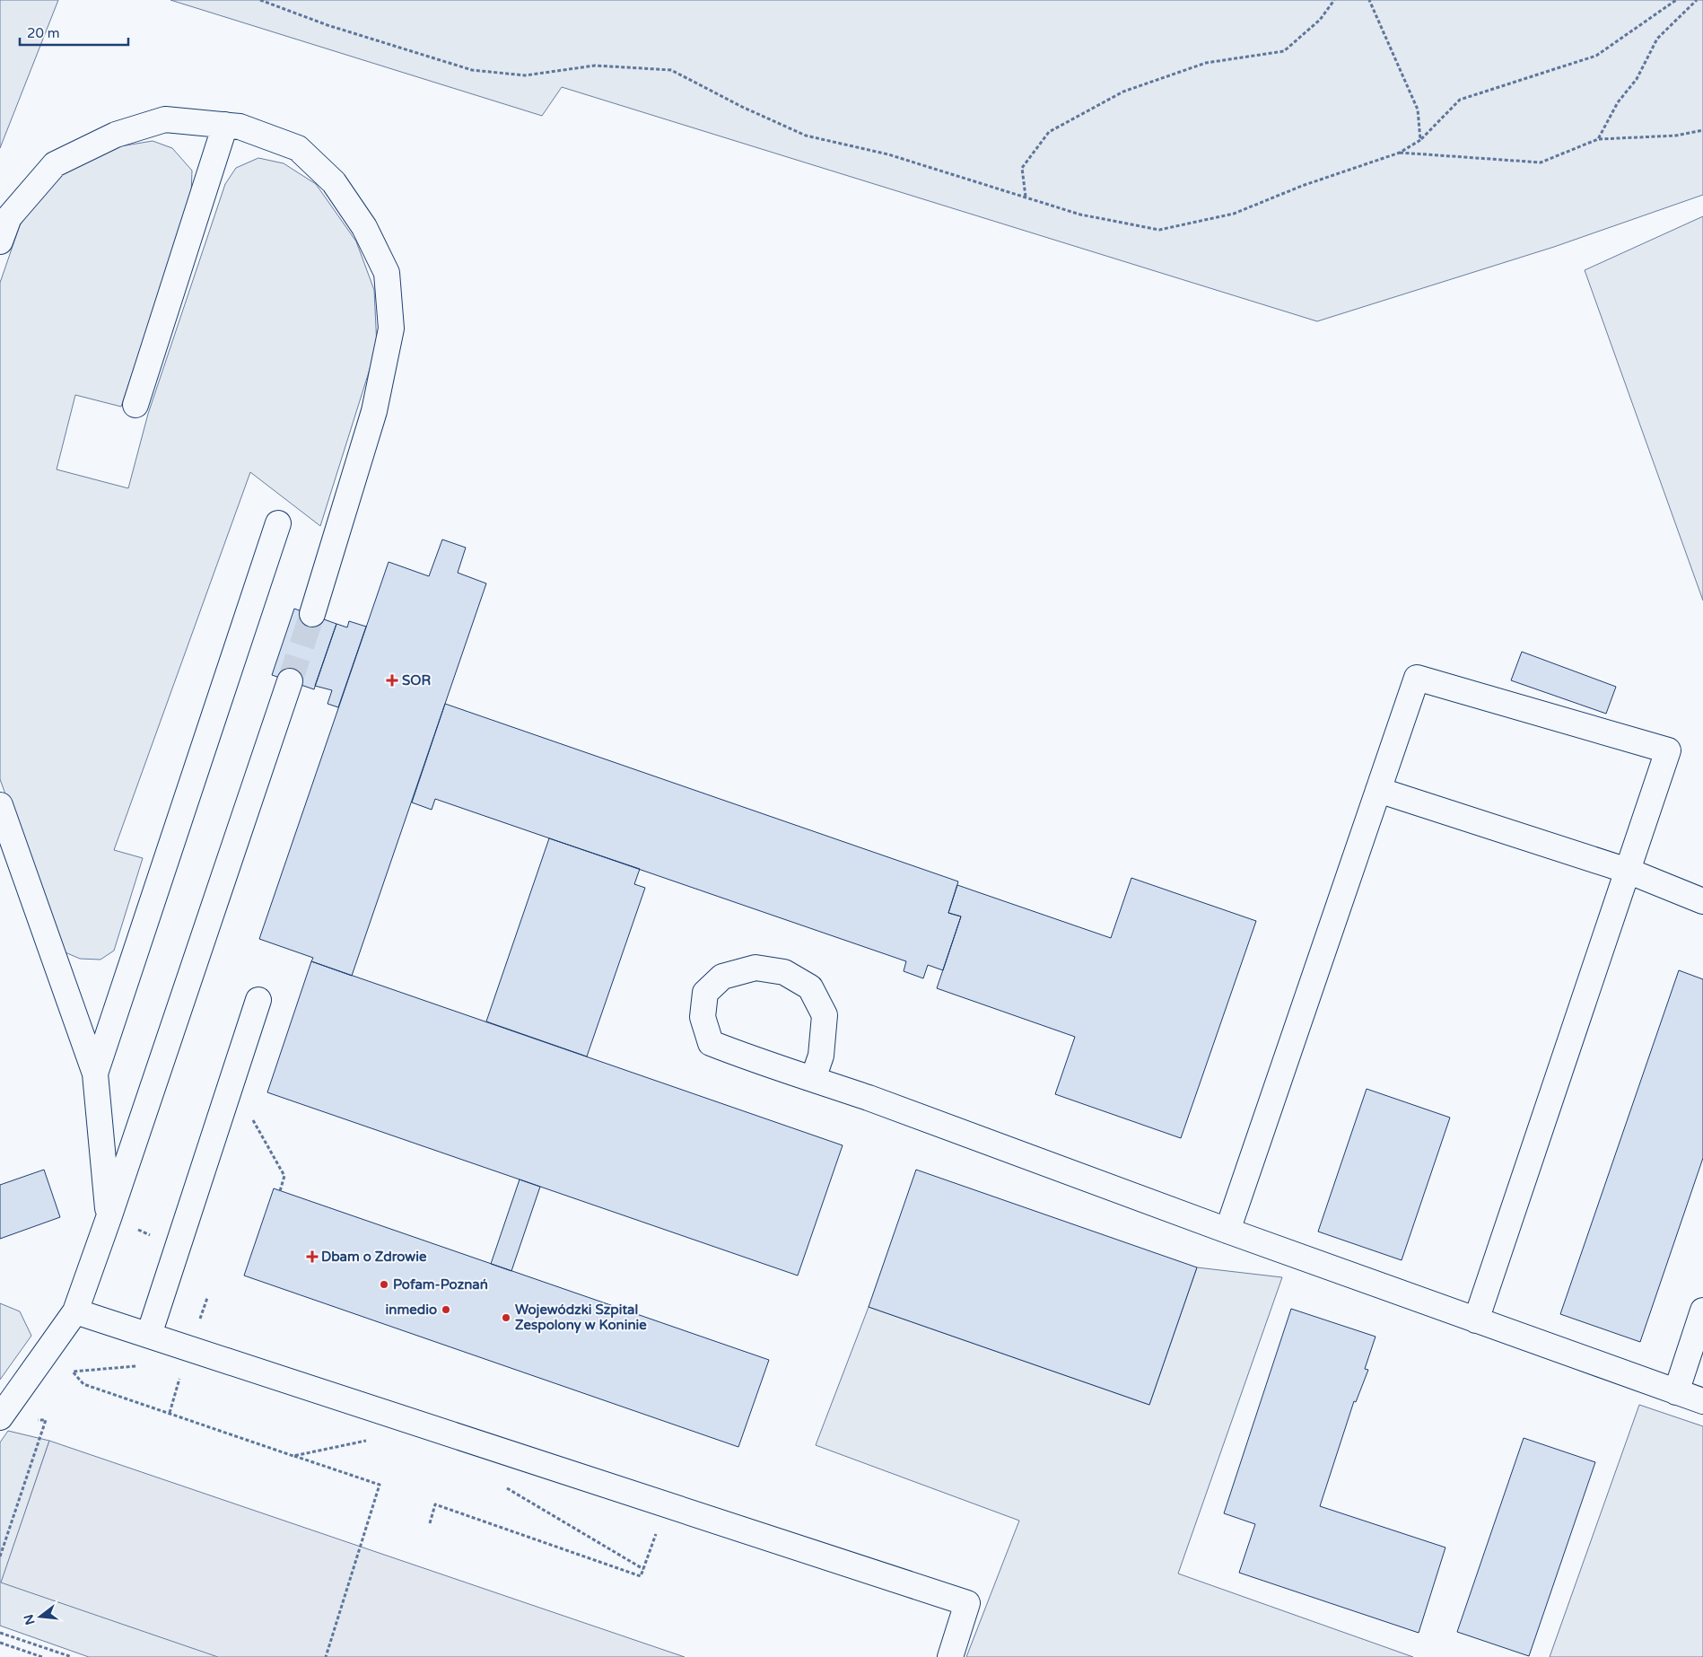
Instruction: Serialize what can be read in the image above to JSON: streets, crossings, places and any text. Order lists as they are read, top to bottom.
{
  "places": {
    "health": ["SOR", "Dbam o Zdrowie"],
    "other": ["Pofam-Poznań", "inmedio", "Wojewódzki Szpital Zespolony w Koninie"]
  },
  "scale_bar": "20 m",
  "north": "left"
}
